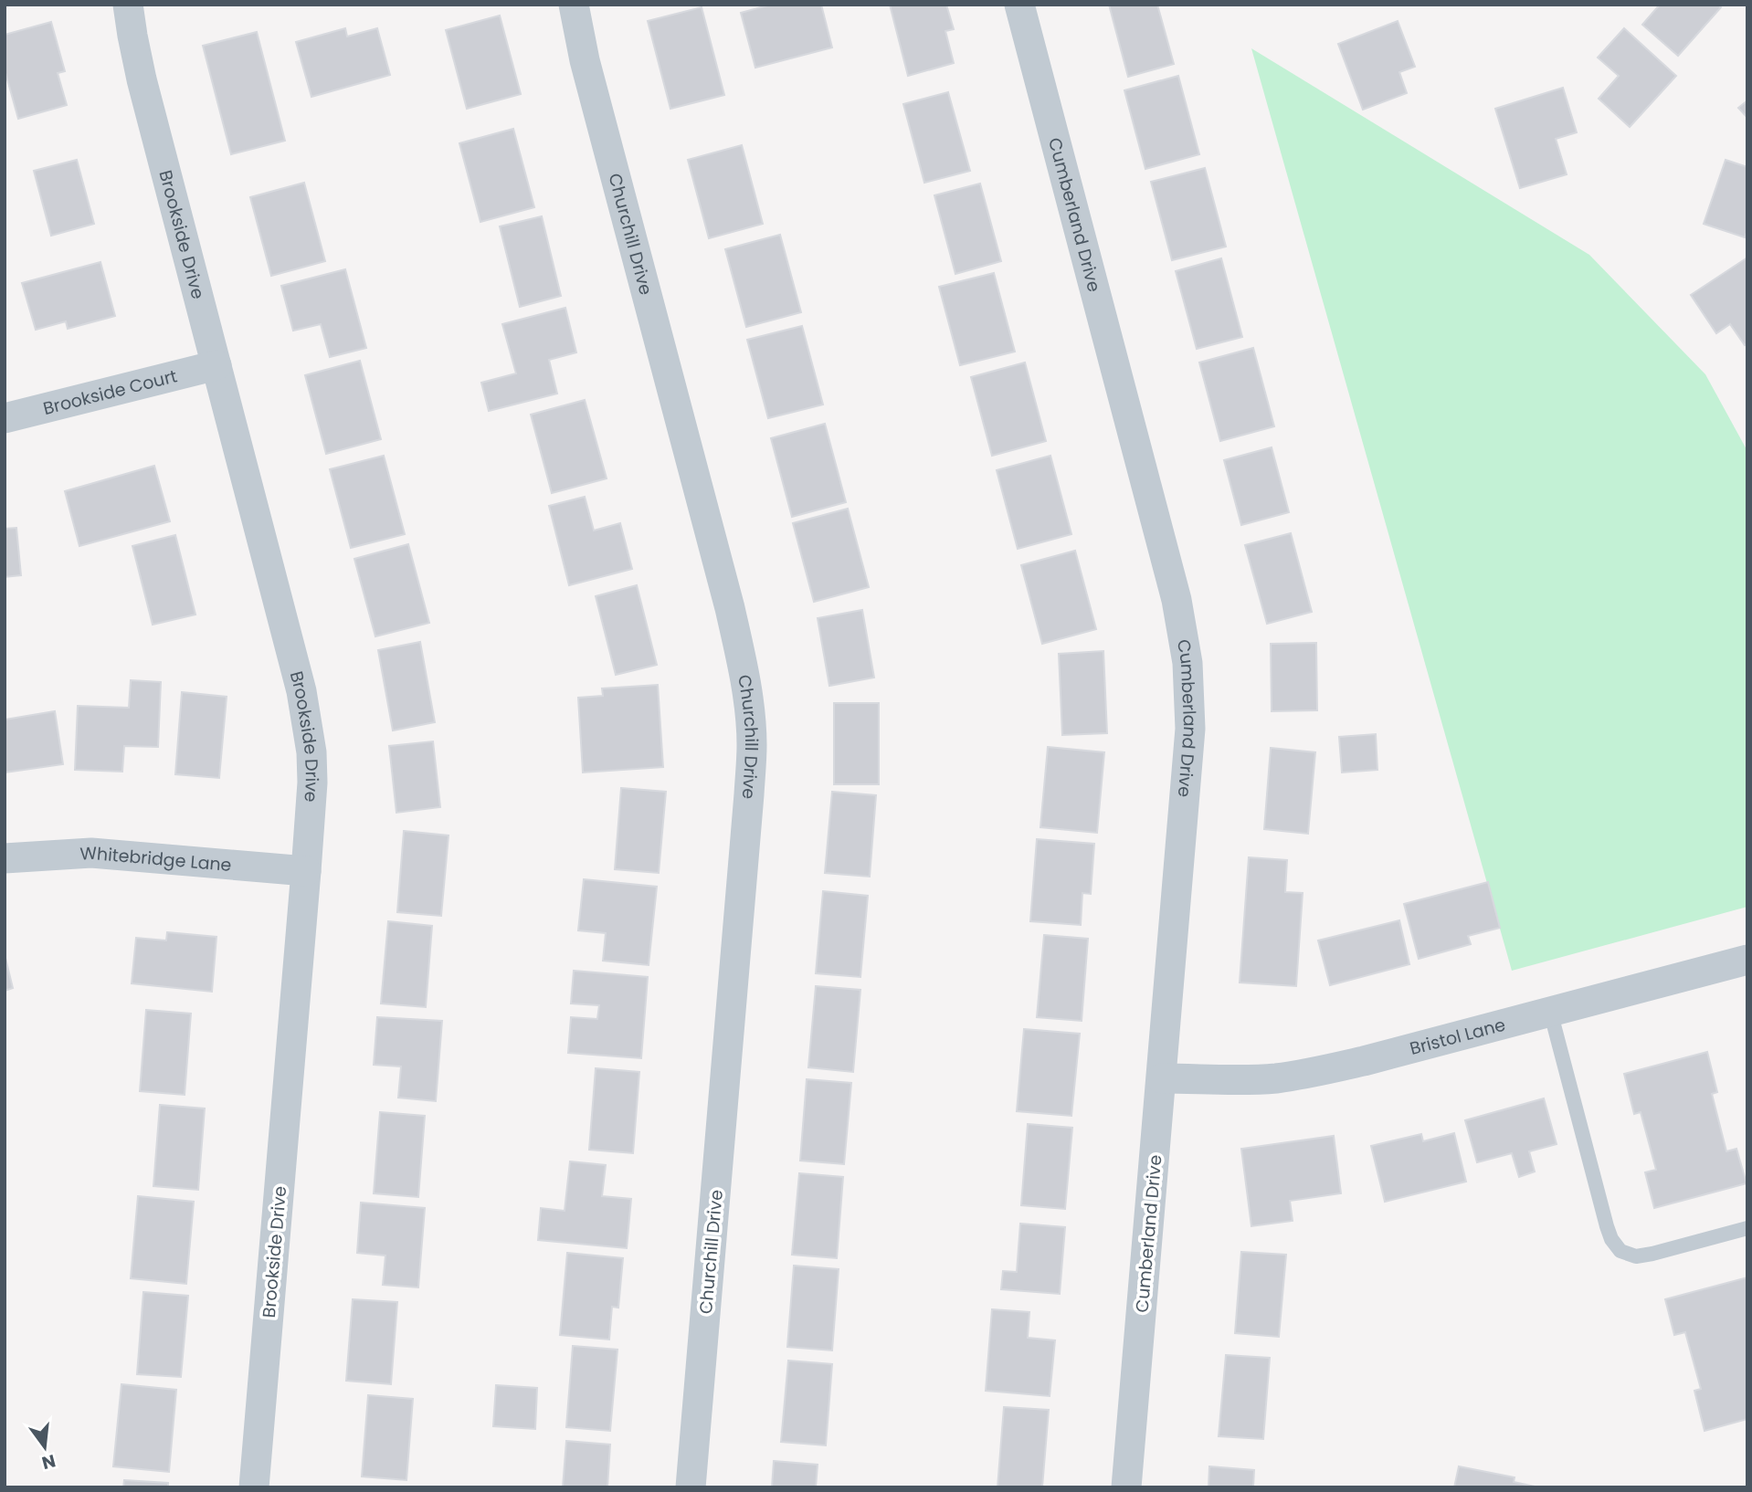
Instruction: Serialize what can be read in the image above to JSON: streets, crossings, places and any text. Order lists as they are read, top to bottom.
{
  "streets": {
    "street": [
      "Cumberland Drive",
      "Churchill Drive",
      "Brookside Drive",
      "Brookside Court",
      "Whitebridge Lane",
      "Bristol Lane"
    ]
  },
  "crossings": [
    ["Cumberland Drive", "Bristol Lane"],
    ["Brookside Drive", "Brookside Court"],
    ["Brookside Drive", "Whitebridge Lane"]
  ],
  "north": "bottom"
}
